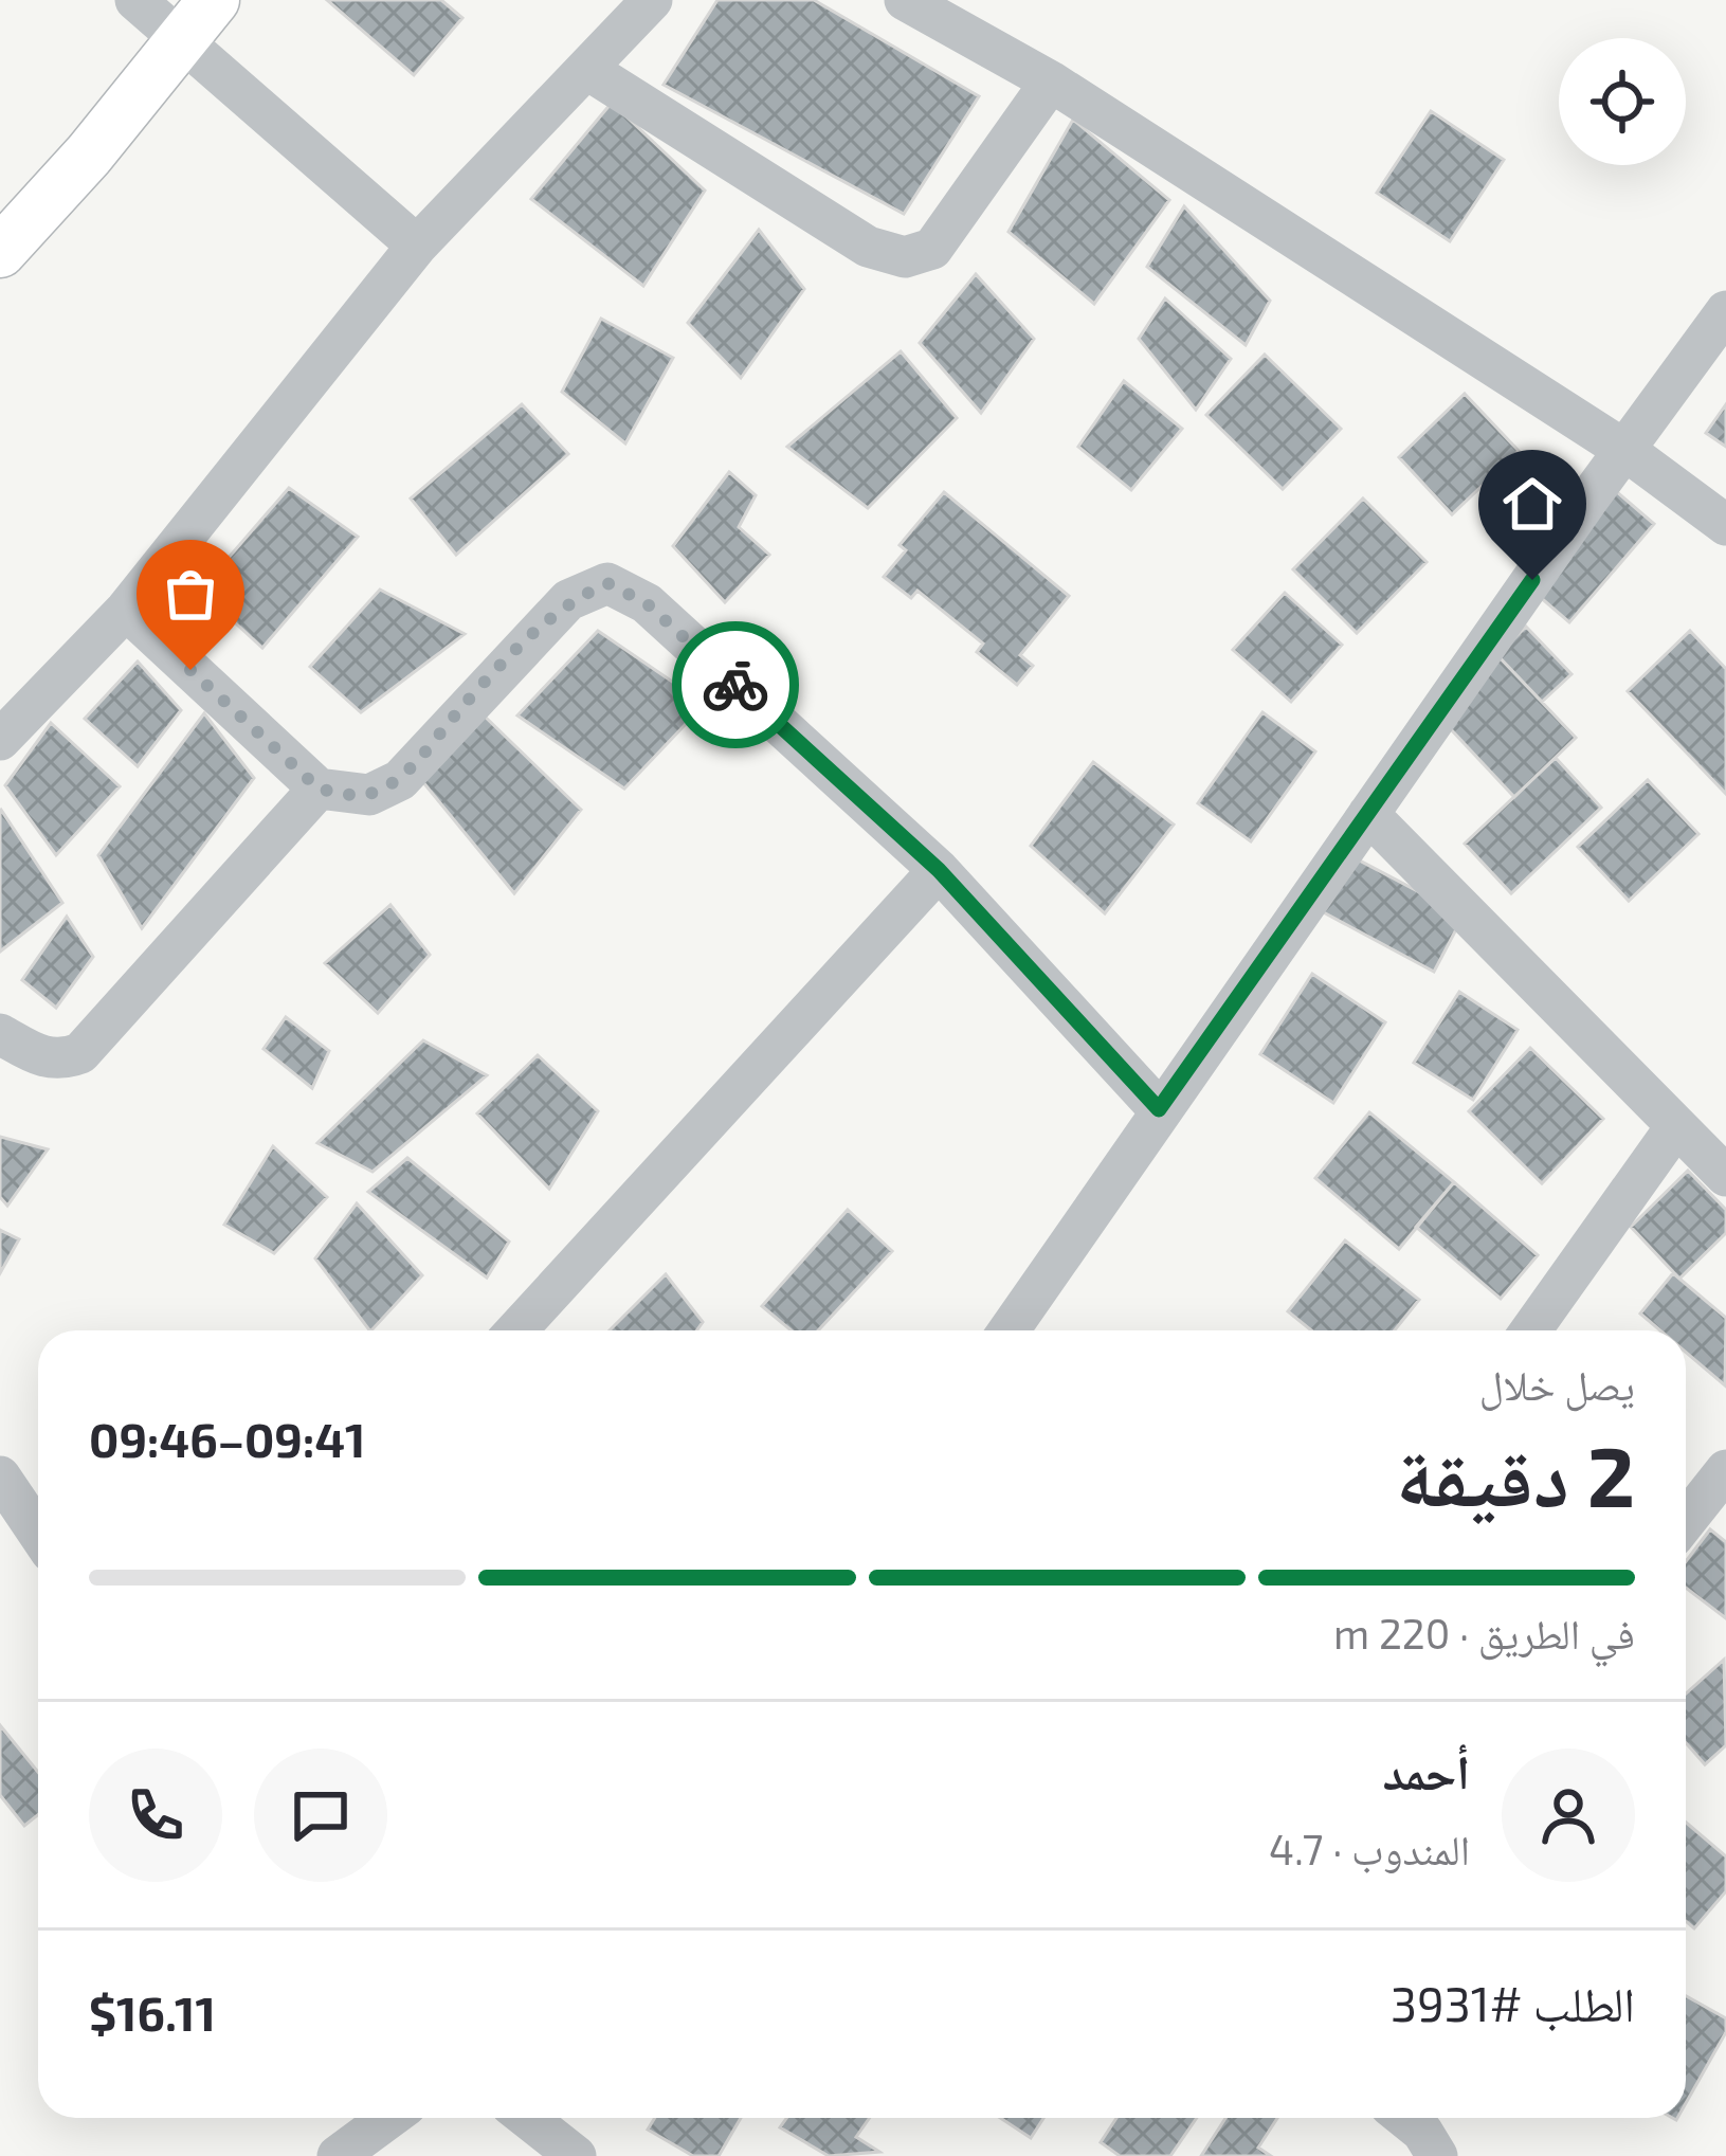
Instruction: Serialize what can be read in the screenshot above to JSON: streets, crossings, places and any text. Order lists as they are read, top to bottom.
{
  "page": {
    "heading": ["2 دقيقة", "يصل خلال", "09:41–09:46"],
    "panel": [
      "أحمد",
      "المندوب · 4.7",
      "الطلب #3931",
      "$16.11"
    ],
    "bar": "في الطريق · 220 m"
  }
}
